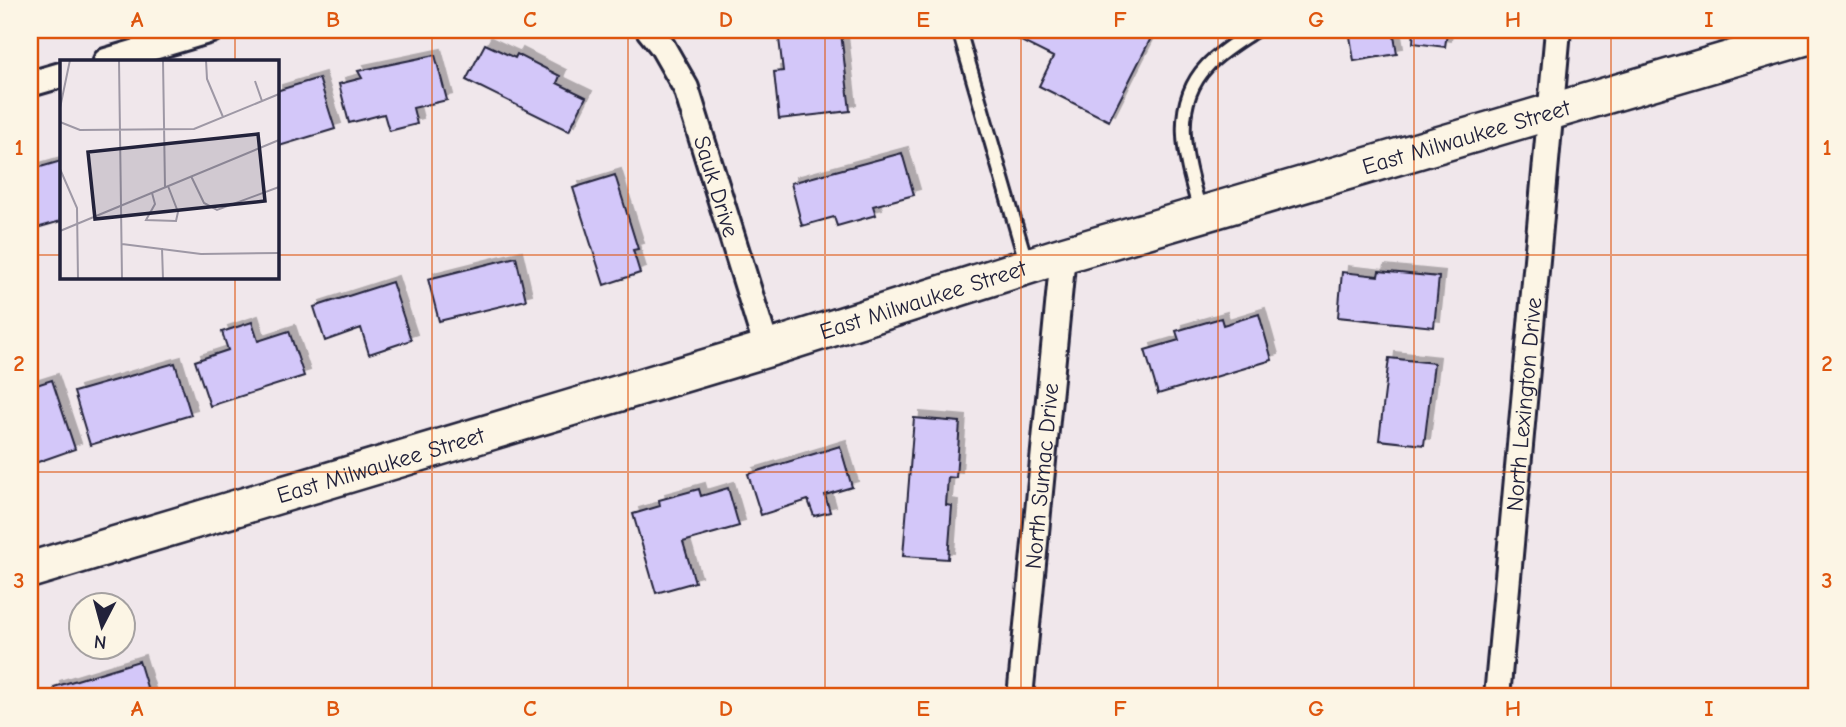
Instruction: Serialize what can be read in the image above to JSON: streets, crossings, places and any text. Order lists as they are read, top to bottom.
{
  "streets": {
    "main road": ["East Milwaukee Street"],
    "street": ["Sauk Drive", "North Lexington Drive", "North Sumac Drive"]
  },
  "crossings": [
    ["East Milwaukee Street", "Sauk Drive"],
    ["East Milwaukee Street", "North Lexington Drive"],
    ["East Milwaukee Street", "North Sumac Drive"]
  ],
  "north": "bottom",
  "grid": {
    "columns": [
      "A",
      "B",
      "C",
      "D",
      "E",
      "F",
      "G",
      "H",
      "I"
    ],
    "rows": ["1", "2", "3"]
  }
}
